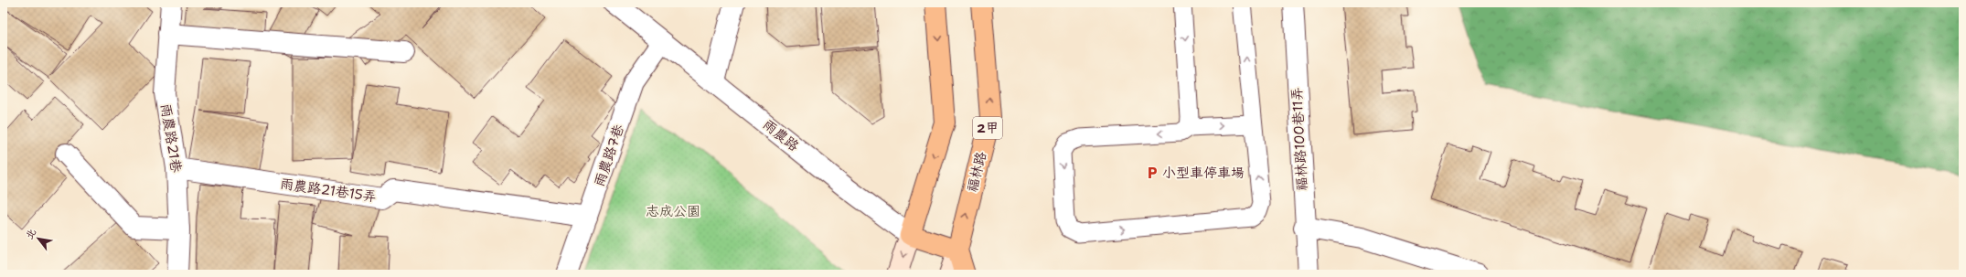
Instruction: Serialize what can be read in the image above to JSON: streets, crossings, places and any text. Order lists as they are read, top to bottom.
{
  "streets": {
    "main road": ["2甲", "雨農路", "福林路"],
    "street": [
      "雨農路21巷",
      "福林路100巷11弄",
      "雨農路7巷",
      "雨農路21巷15弄"
    ]
  },
  "crossings": [
    ["雨農路", "雨農路7巷"],
    ["雨農路", "福林路"],
    ["雨農路21巷", "雨農路21巷15弄"],
    ["雨農路7巷", "雨農路21巷15弄"]
  ],
  "parks": ["志成公園"],
  "places": {
    "parking": ["小型車停車場"]
  },
  "north": "top left"
}
